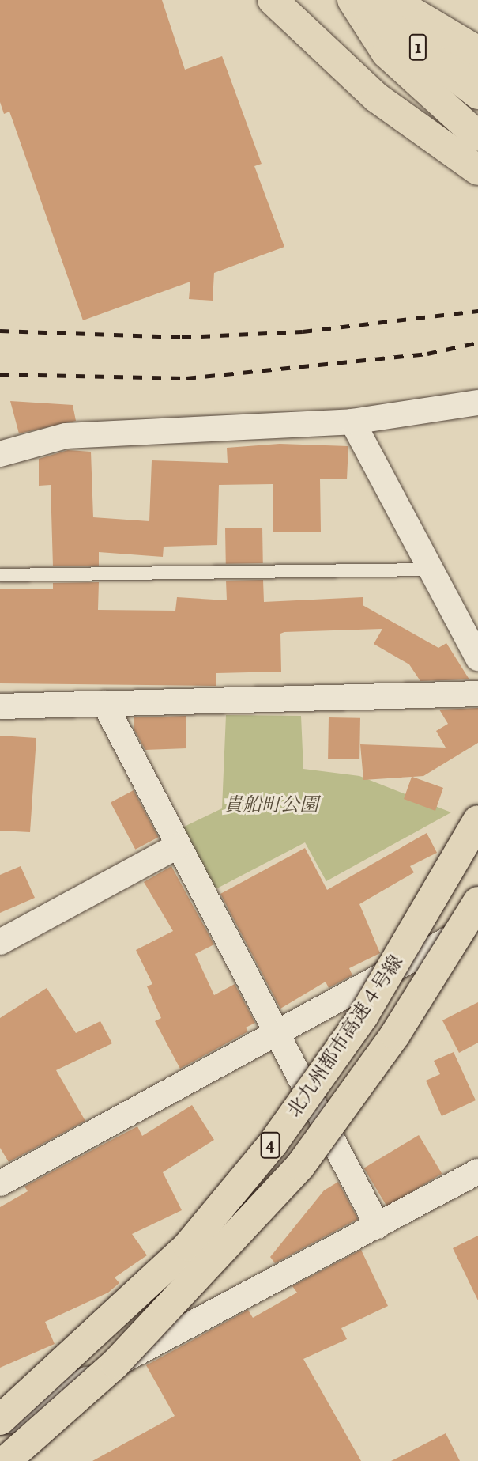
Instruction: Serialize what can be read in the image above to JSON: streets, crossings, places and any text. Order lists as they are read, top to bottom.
{
  "streets": {
    "main road": ["1", "北九州都市高速４号線", "4"]
  },
  "parks": ["貴船町公園"]
}
